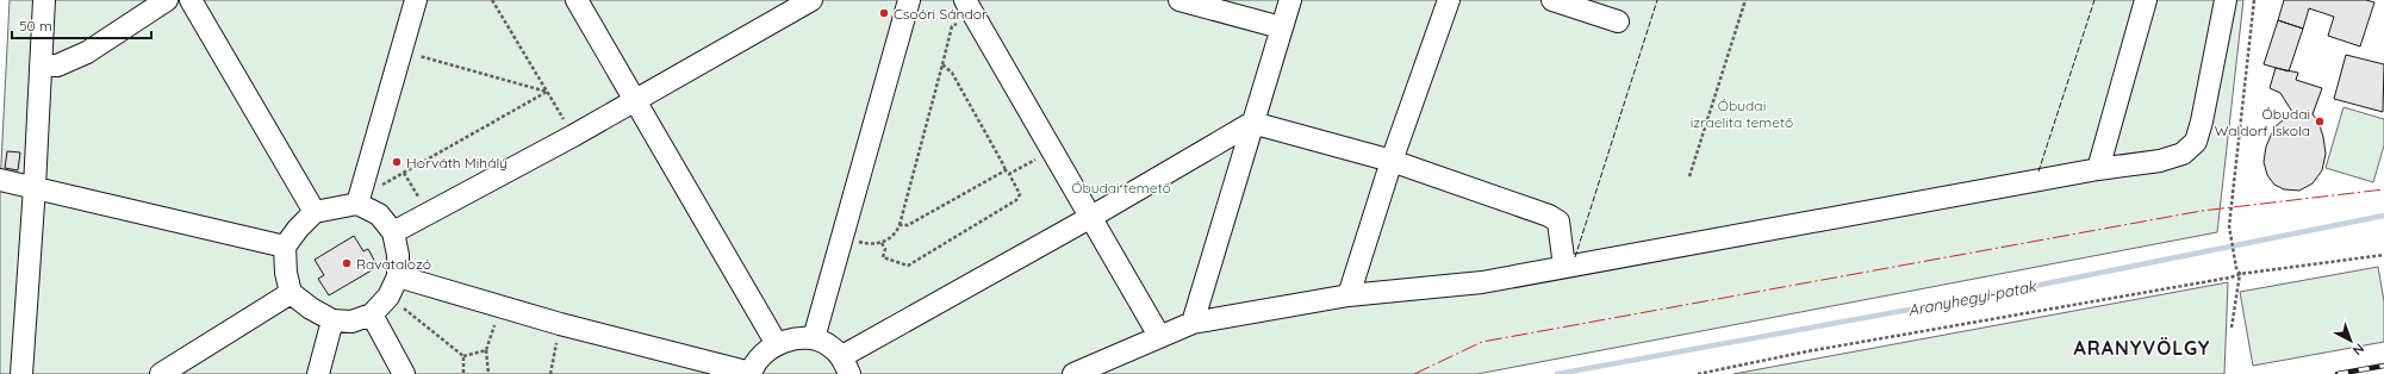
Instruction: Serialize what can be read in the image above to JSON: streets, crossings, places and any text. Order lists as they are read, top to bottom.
{
  "districts": ["ARANYVÖLGY"],
  "water": ["Aranyhegyi-patak"],
  "parks": ["Óbudai izraelita temető", "Óbudai temető"],
  "places": [
    "Csoóri Sándor",
    "Óbudai Waldorf Iskola",
    "Horváth Mihály",
    "Ravatalozó"
  ],
  "scale_bar": "50 m",
  "north": "bottom right"
}
